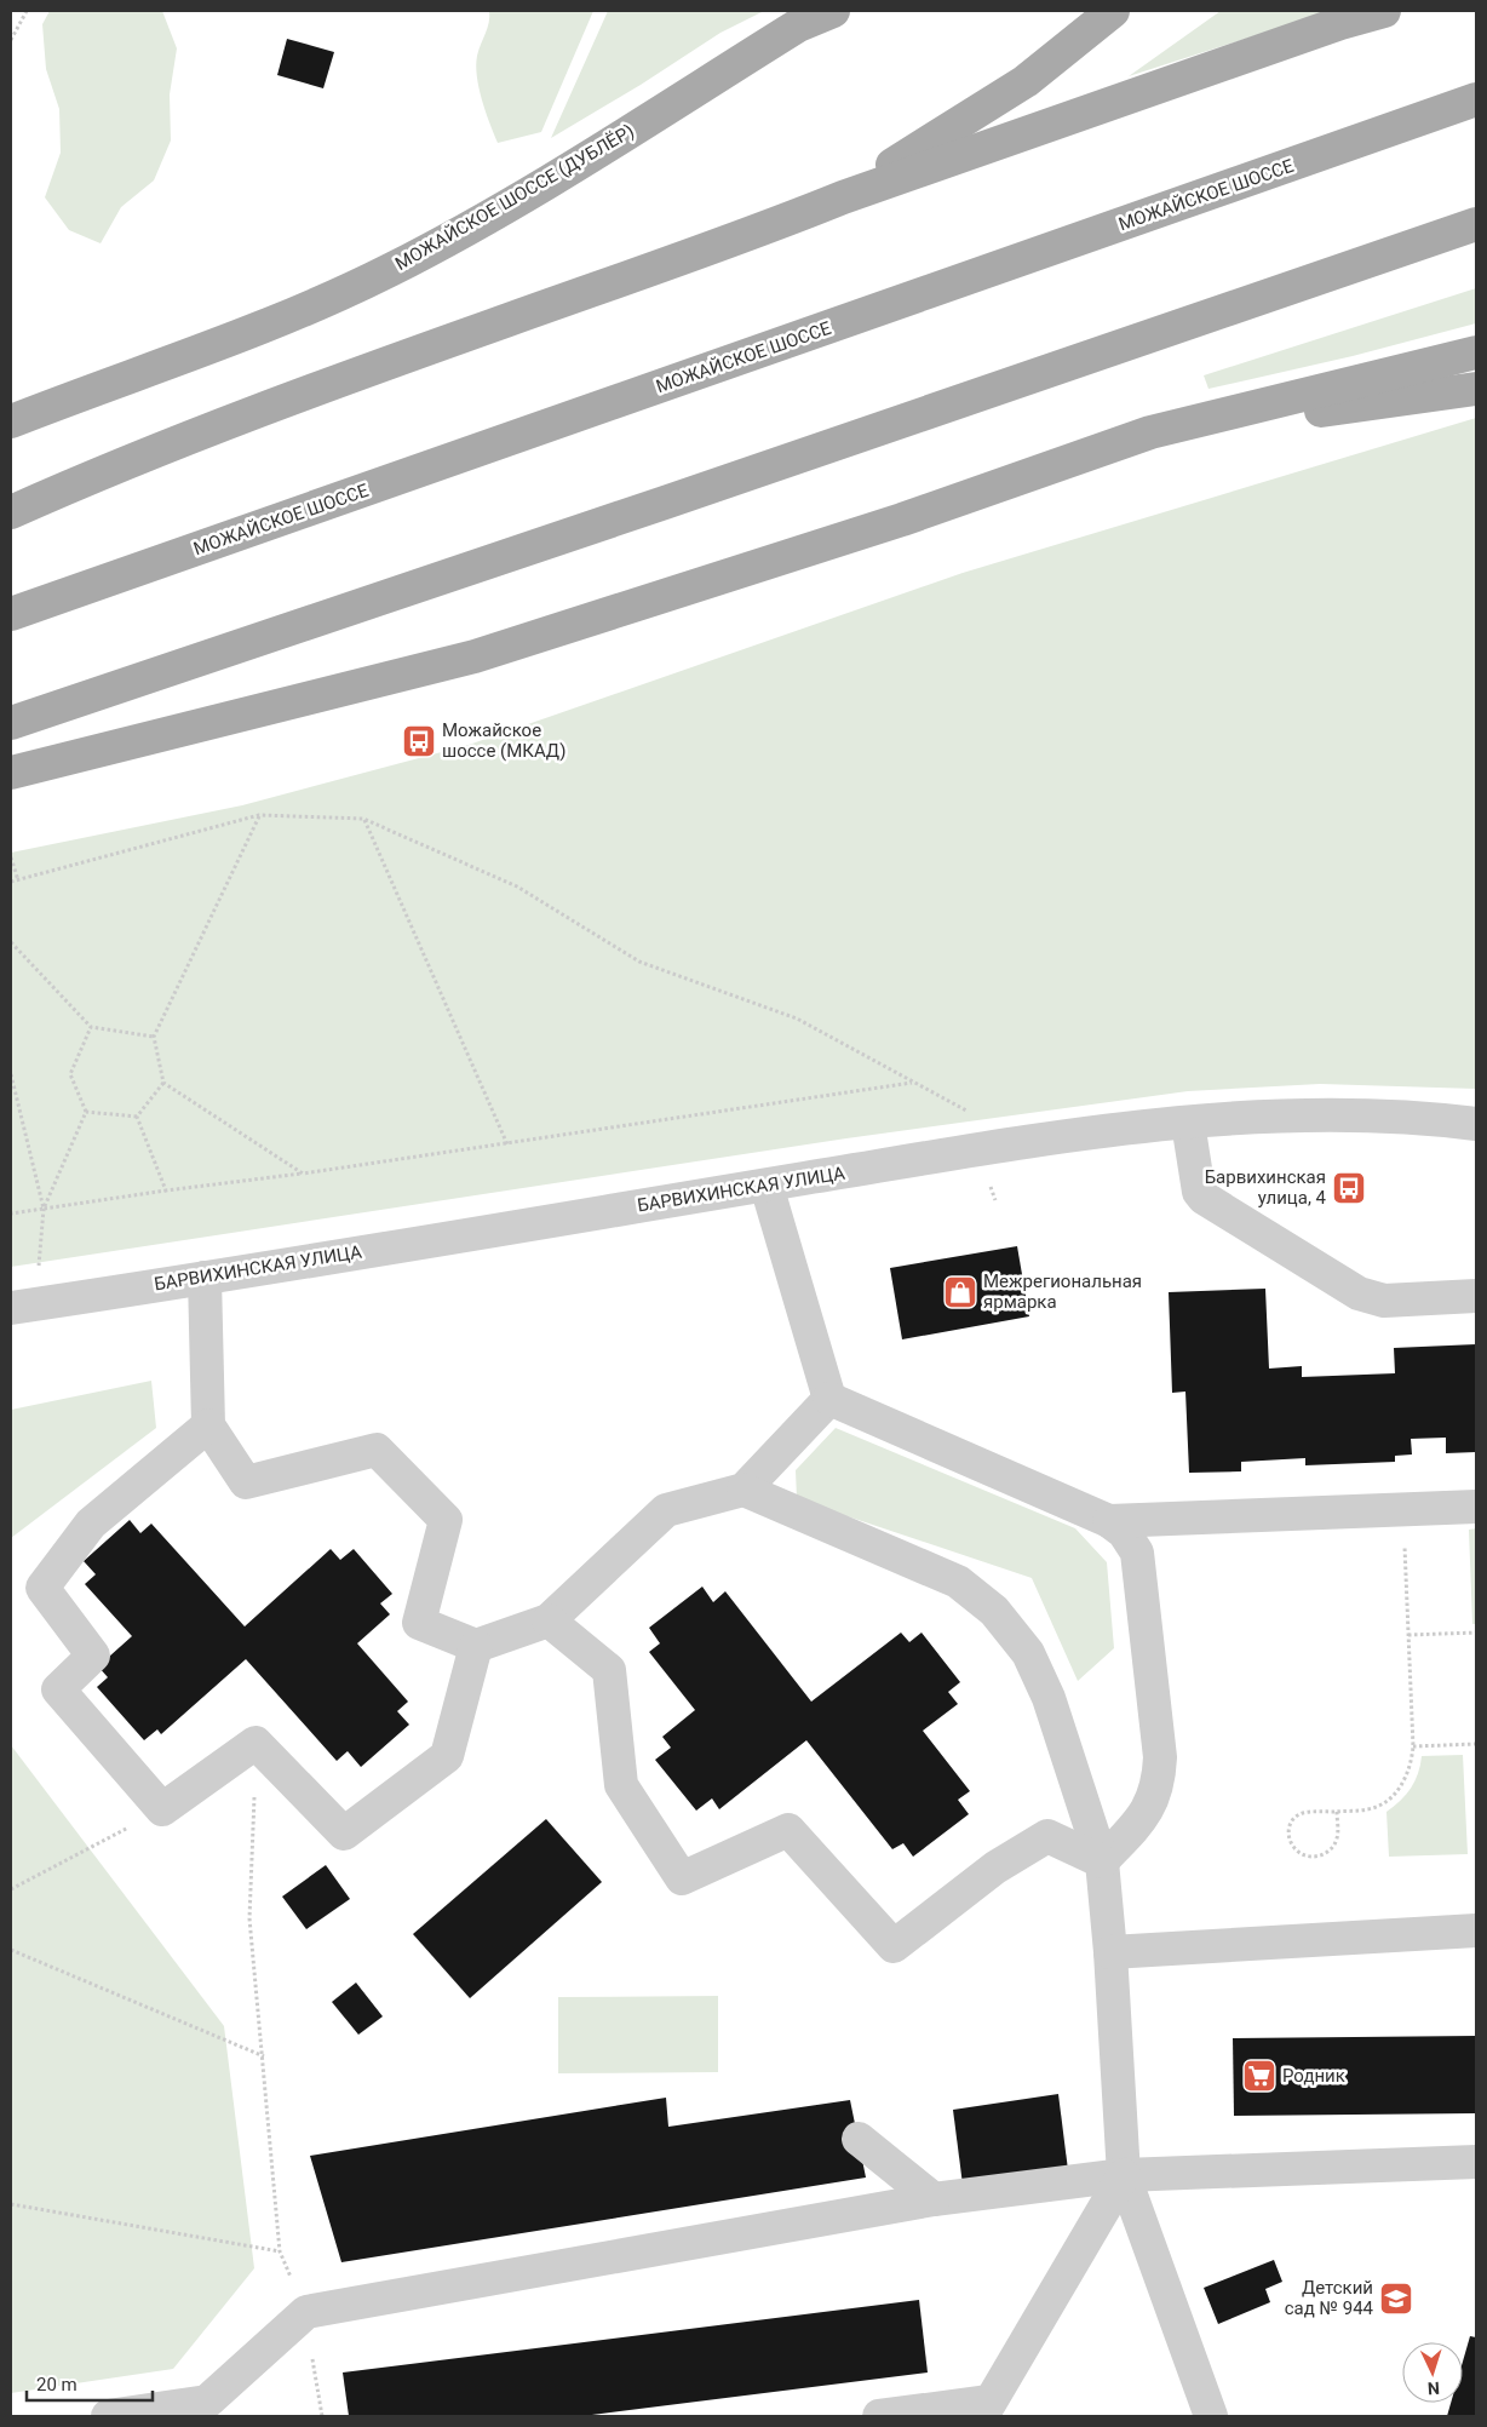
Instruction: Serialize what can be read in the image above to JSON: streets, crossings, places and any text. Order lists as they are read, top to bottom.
{
  "streets": {
    "main road": ["МОЖАЙСКОЕ ШОССЕ", "МОЖАЙСКОЕ ШОССЕ (ДУБЛЁР)"],
    "street": ["БАРВИХИНСКАЯ УЛИЦА"]
  },
  "places": {
    "bus stop": ["Можайское шоссе (МКАД)", "Барвихинская улица, 4"],
    "shop": ["Межрегиональная ярмарка"],
    "supermarket": ["Родник"],
    "school or university": ["Детский сад № 944"]
  },
  "scale_bar": "20 m",
  "north": "bottom"
}
